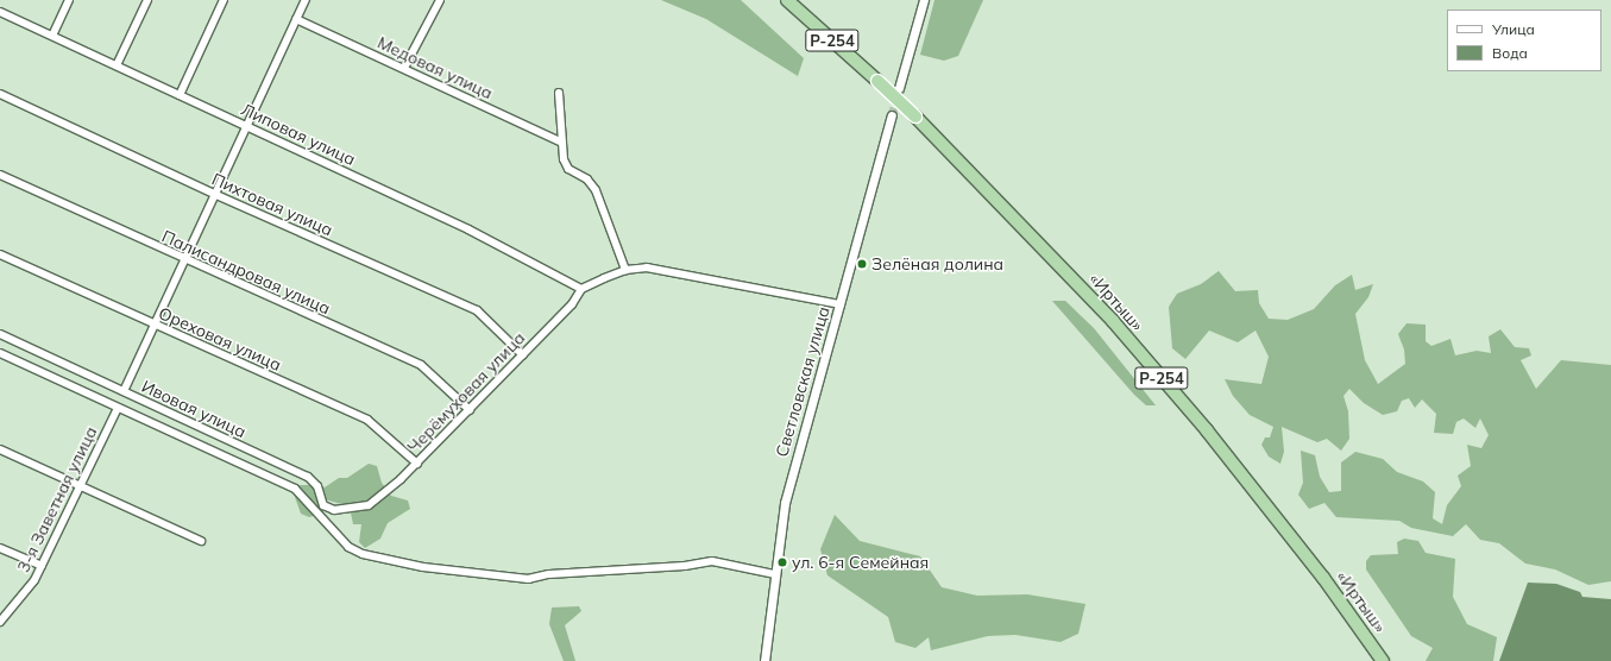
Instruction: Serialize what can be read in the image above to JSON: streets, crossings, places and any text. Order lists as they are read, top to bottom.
{
  "streets": {
    "highway": ["Р-254", "«Иртыш»"],
    "street": [
      "Медовая улица",
      "Липовая улица",
      "Пихтовая улица",
      "Палисандровая улица",
      "Ореховая улица",
      "Светловская улица",
      "Черёмуховая улица",
      "Ивовая улица",
      "3-я Заветная улица"
    ]
  },
  "crossings": [
    ["Липовая улица", "Черёмуховая улица"],
    ["Пихтовая улица", "Черёмуховая улица"],
    ["Палисандровая улица", "Черёмуховая улица"],
    ["Ореховая улица", "Черёмуховая улица"],
    ["Светловская улица", "Ивовая улица"],
    ["Черёмуховая улица", "Ивовая улица"],
    ["Ивовая улица", "3-я Заветная улица"]
  ],
  "places": ["Зелёная долина", "ул. 6-я Семейная"],
  "legend": ["Улица", "Вода"]
}
